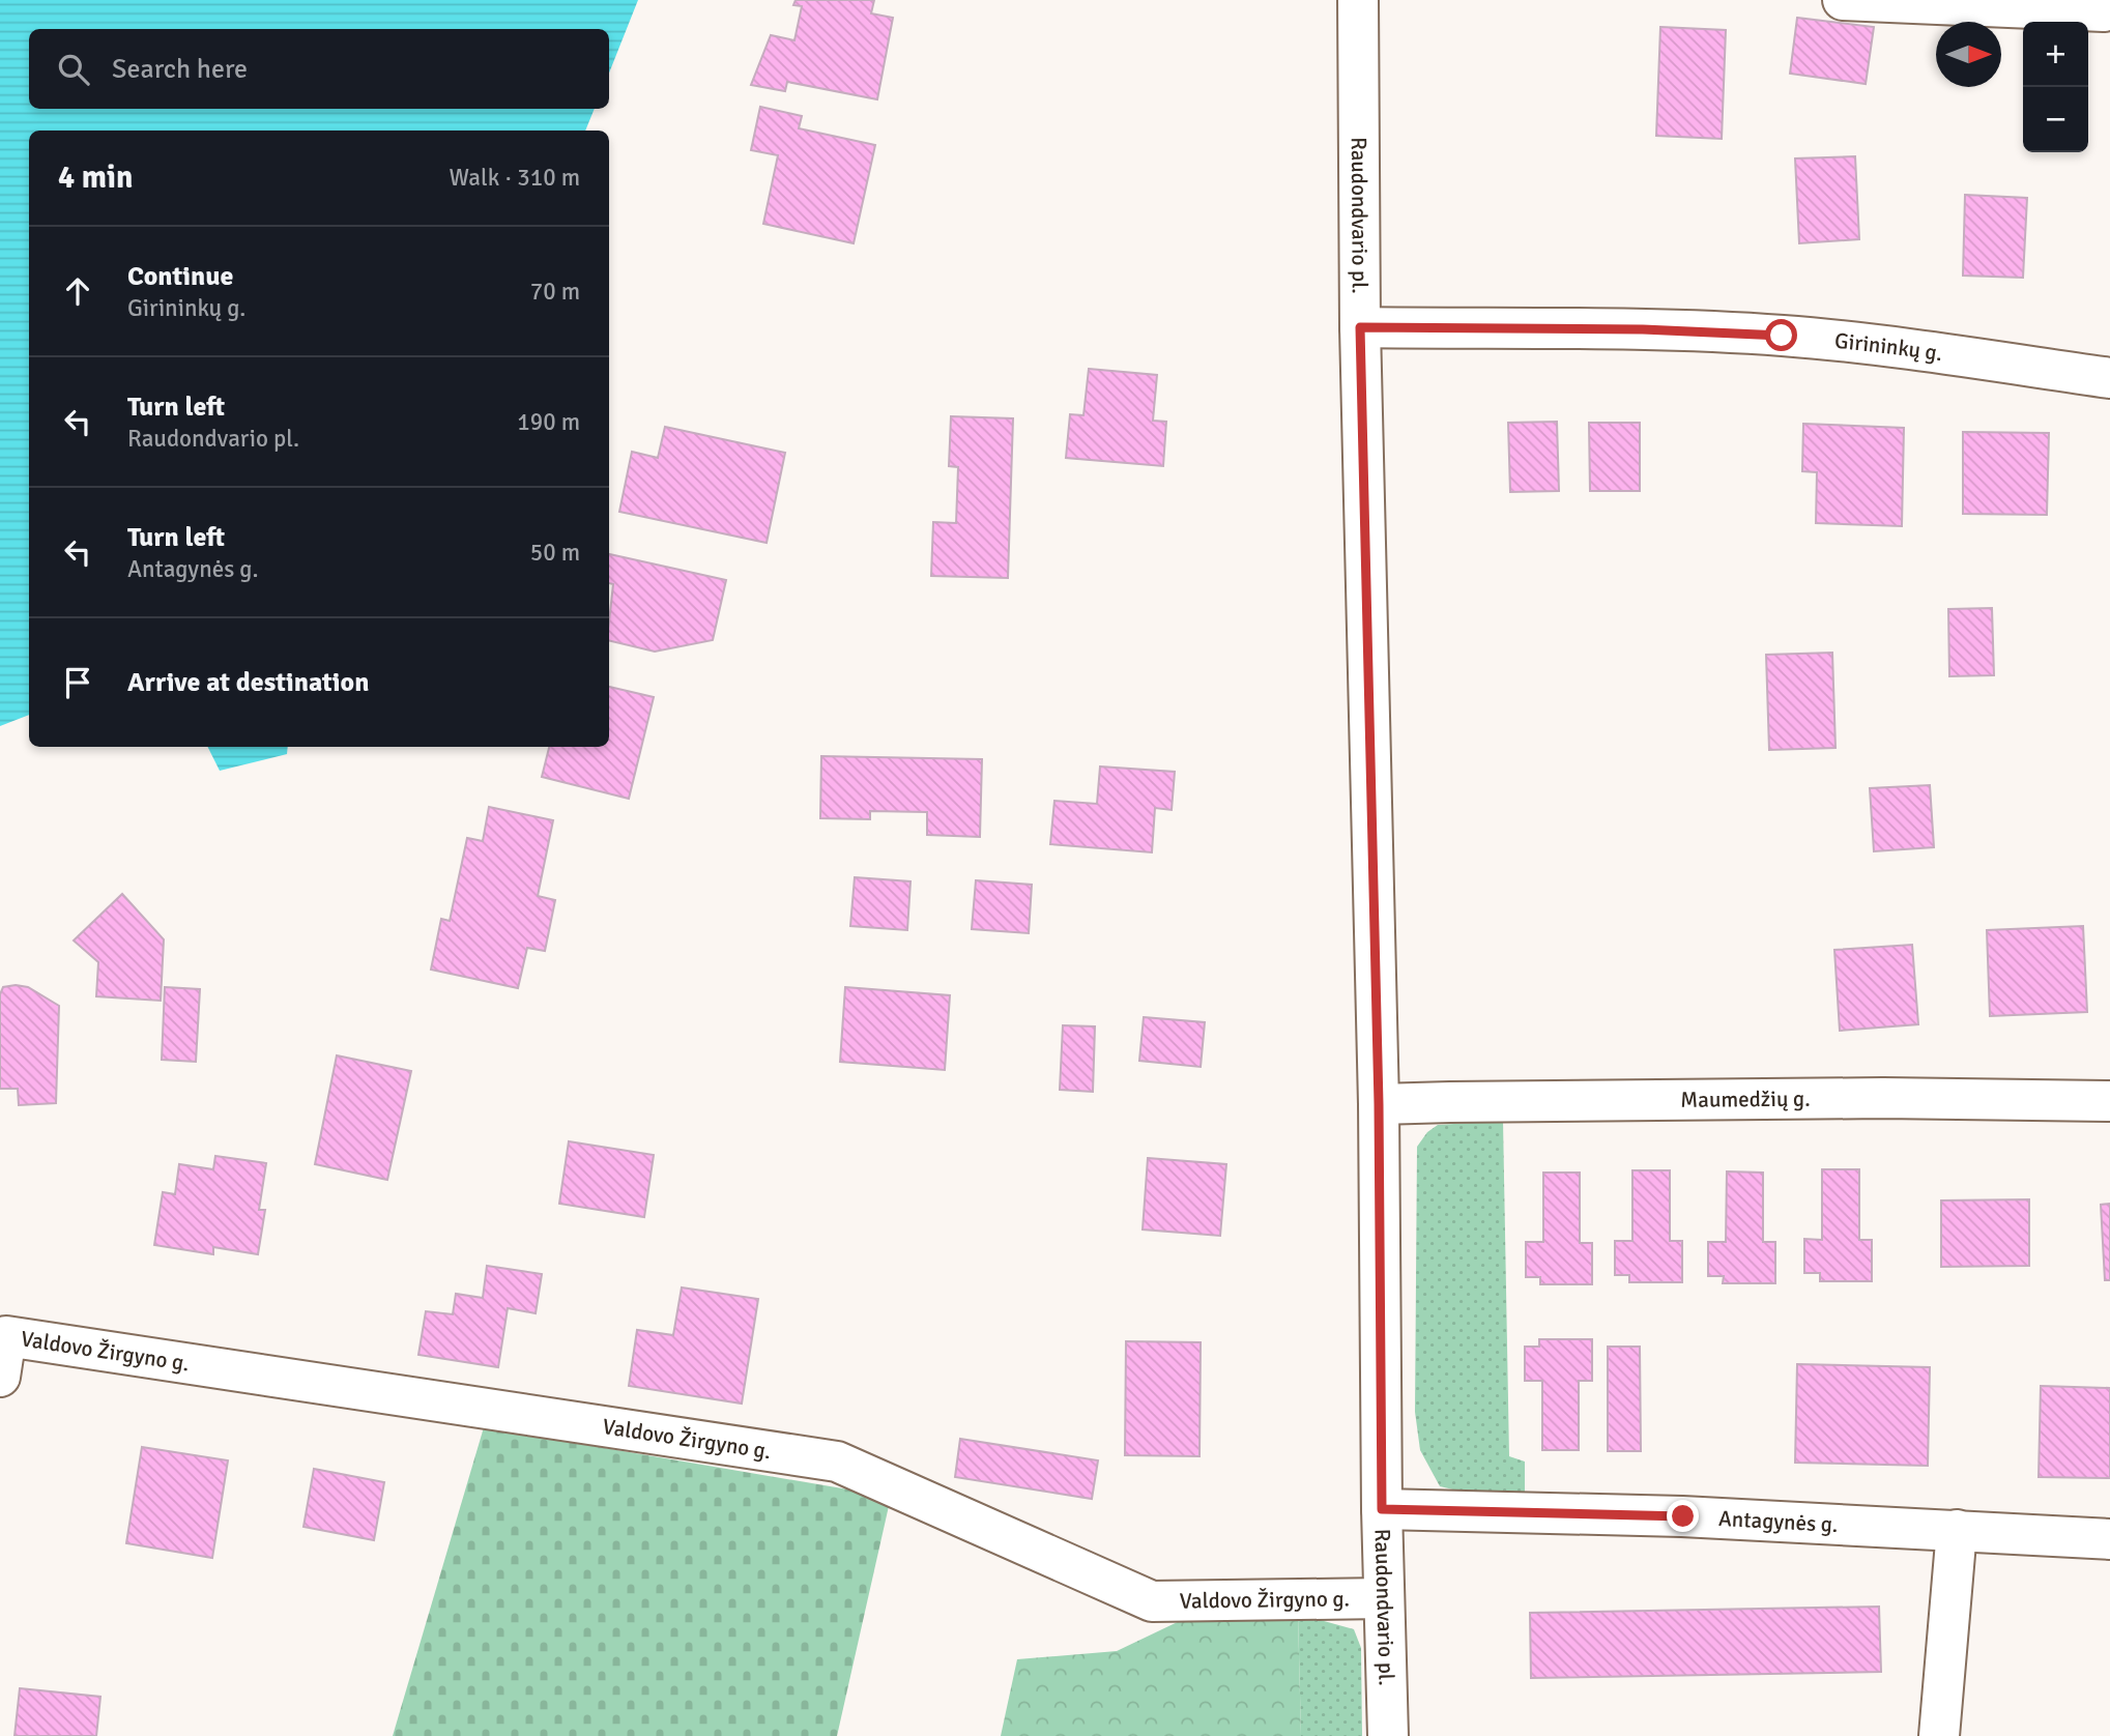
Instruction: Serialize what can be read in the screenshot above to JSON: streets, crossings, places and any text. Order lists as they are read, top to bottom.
{
  "streets": {
    "street": [
      "Raudondvario pl.",
      "Girininkų g.",
      "Maumedžių g.",
      "Valdovo Žirgyno g.",
      "Antagynės g."
    ]
  },
  "crossings": [
    ["Raudondvario pl.", "Girininkų g."],
    ["Raudondvario pl.", "Maumedžių g."],
    ["Raudondvario pl.", "Valdovo Žirgyno g."],
    ["Raudondvario pl.", "Antagynės g."]
  ],
  "north": "right",
  "page": {
    "map_buttons": ["+", "−"],
    "search": "Search here",
    "heading": ["4 min", "Walk · 310 m"],
    "list": [
      ["Continue", "Girininkų g.", "70 m"],
      ["Turn left", "Raudondvario pl.", "190 m"],
      ["Turn left", "Antagynės g.", "50 m"],
      "Arrive at destination"
    ]
  }
}
